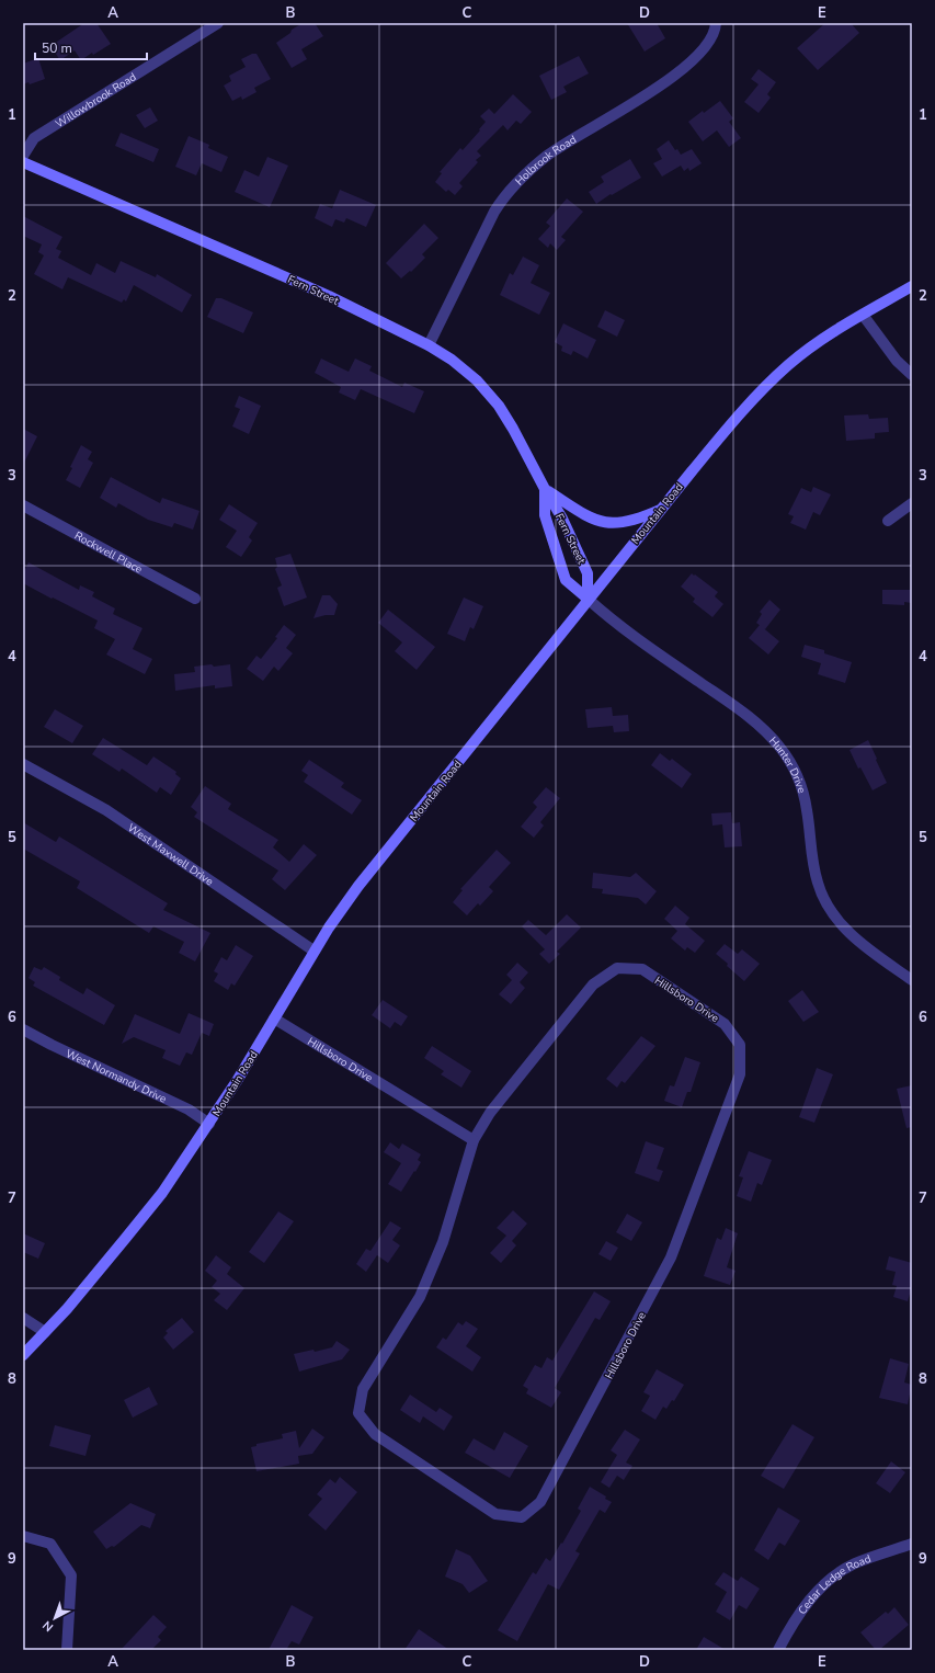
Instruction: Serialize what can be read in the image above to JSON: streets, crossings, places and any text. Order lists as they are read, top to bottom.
{
  "streets": {
    "main road": ["Fern Street", "Mountain Road"],
    "street": [
      "Willowbrook Road",
      "Holbrook Road",
      "Rockwell Place",
      "Hunter Drive",
      "West Maxwell Drive",
      "Hillsboro Drive",
      "West Normandy Drive",
      "Cedar Ledge Road"
    ]
  },
  "crossings": [
    ["Holbrook Road", "Fern Street"],
    ["Fern Street", "Mountain Road"],
    ["Fern Street", "Hunter Drive"],
    ["Mountain Road", "Hunter Drive"],
    ["Mountain Road", "West Maxwell Drive"],
    ["Mountain Road", "Hillsboro Drive"],
    ["Mountain Road", "West Normandy Drive"]
  ],
  "scale_bar": "50 m",
  "north": "bottom left",
  "grid": {
    "columns": [
      "A",
      "B",
      "C",
      "D",
      "E"
    ],
    "rows": [
      "1",
      "2",
      "3",
      "4",
      "5",
      "6",
      "7",
      "8",
      "9"
    ]
  }
}
